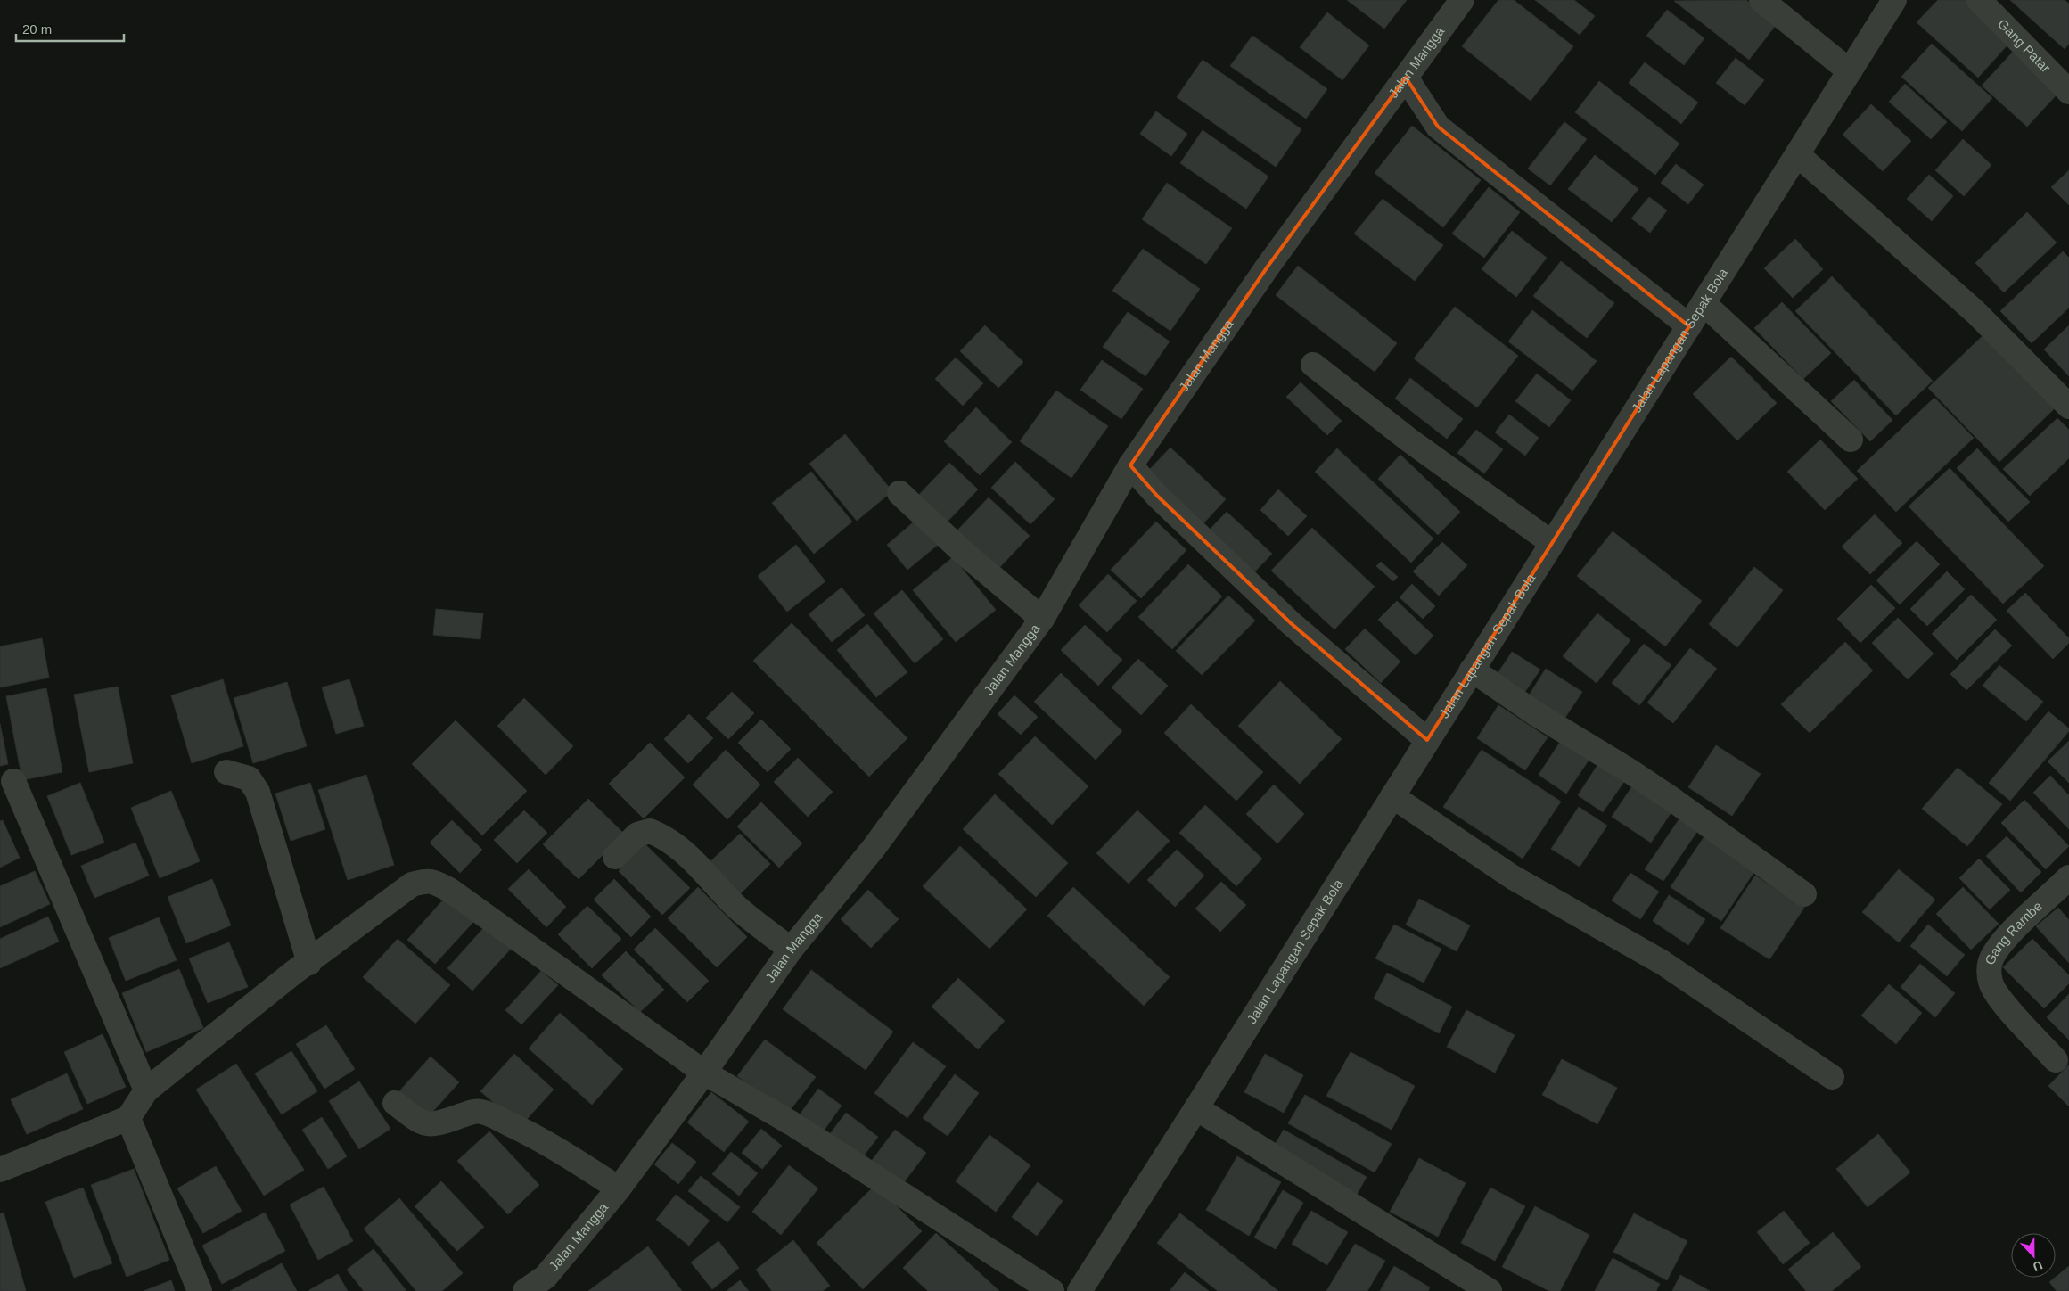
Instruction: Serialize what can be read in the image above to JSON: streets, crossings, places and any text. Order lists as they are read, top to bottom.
{
  "streets": {
    "street": [
      "Gang Patar",
      "Jalan Mangga",
      "Jalan Lapangan Sepak Bola",
      "Gang Rambe"
    ]
  },
  "scale_bar": "20 m",
  "north": "bottom"
}
